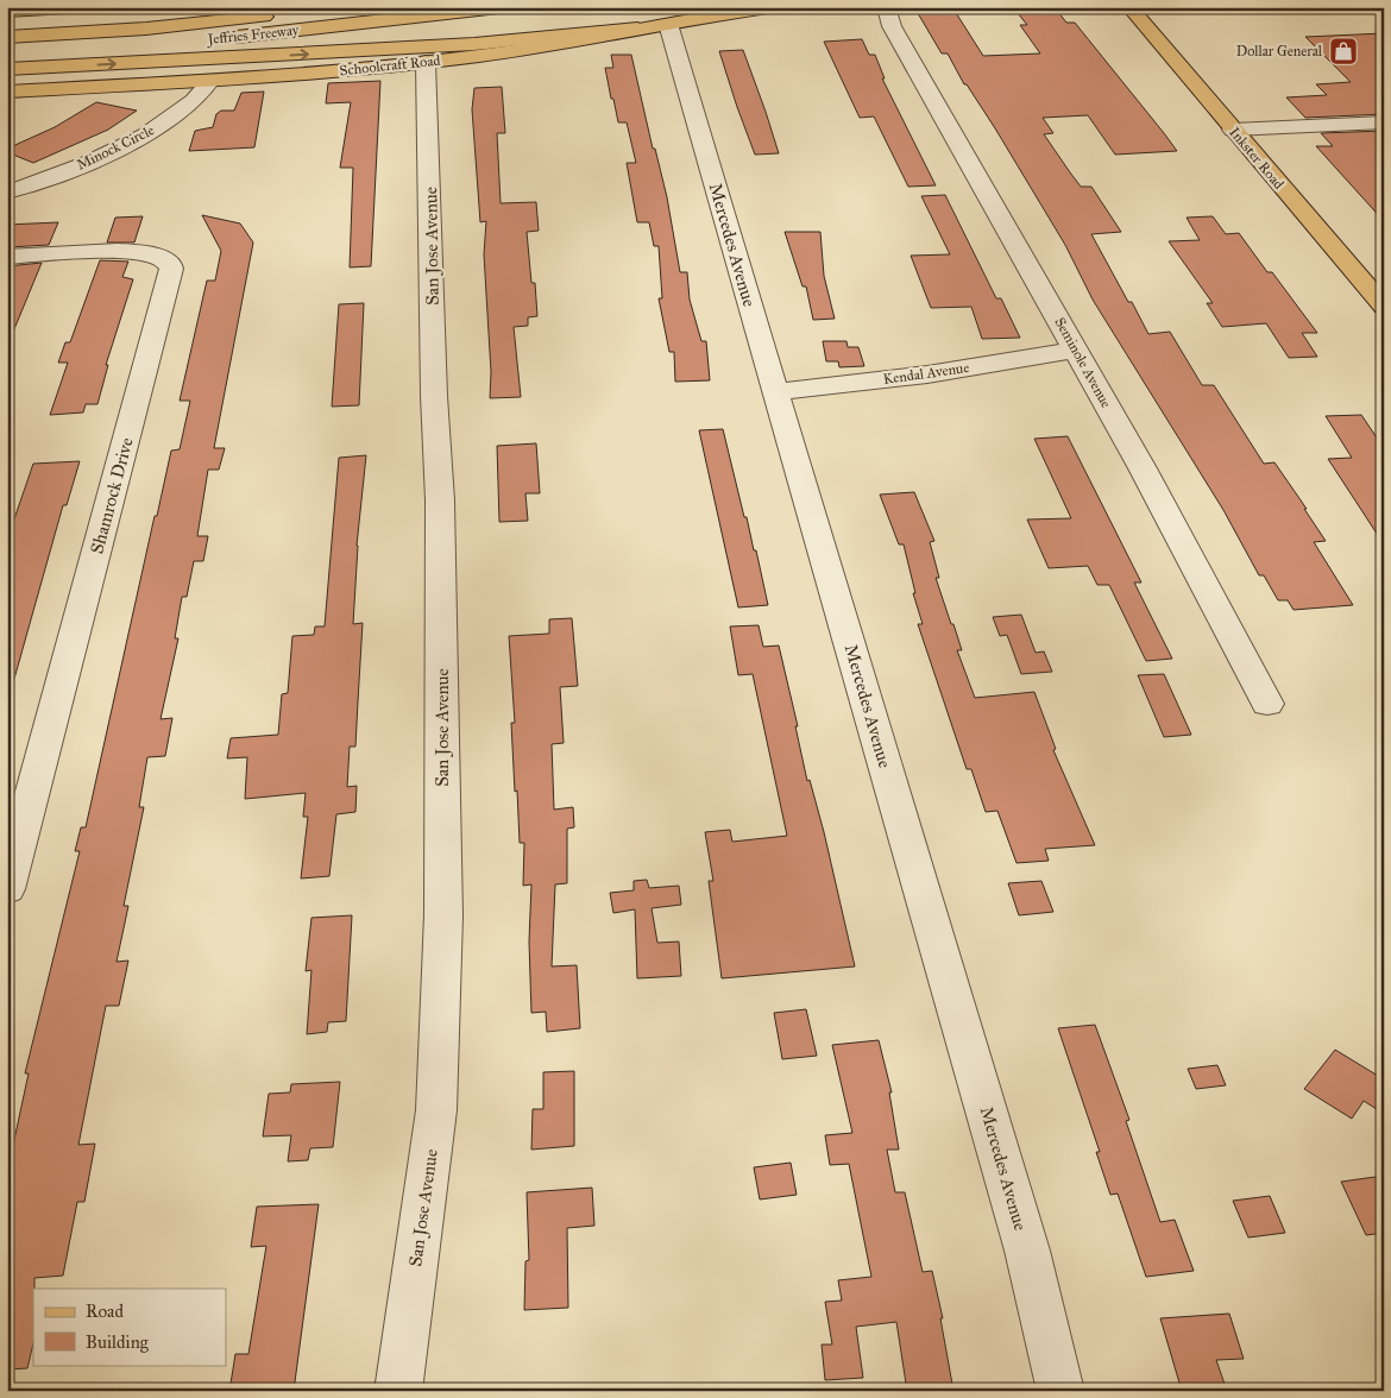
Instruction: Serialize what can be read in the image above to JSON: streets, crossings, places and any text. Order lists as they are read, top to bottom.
{
  "streets": {
    "main road": ["Jeffries Freeway", "Schoolcraft Road", "Inkster Road"],
    "street": [
      "Minock Circle",
      "Mercedes Avenue",
      "San Jose Avenue",
      "Seminole Avenue",
      "Kendal Avenue",
      "Shamrock Drive"
    ]
  },
  "crossings": [
    ["Schoolcraft Road", "Minock Circle"],
    ["Schoolcraft Road", "Mercedes Avenue"],
    ["Schoolcraft Road", "San Jose Avenue"],
    ["Mercedes Avenue", "Kendal Avenue"],
    ["Seminole Avenue", "Kendal Avenue"]
  ],
  "places": {
    "shop": ["Dollar General"]
  },
  "legend": ["Road", "Building"]
}
